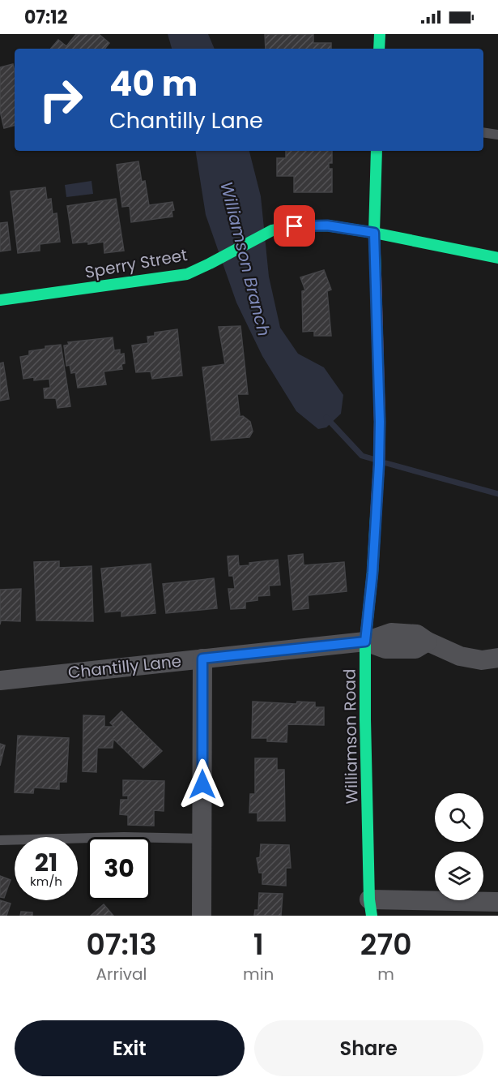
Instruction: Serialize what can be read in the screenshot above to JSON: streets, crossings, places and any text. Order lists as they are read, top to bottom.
{
  "streets": {
    "street": ["Sperry Street", "Chantilly Lane", "Williamson Road"]
  },
  "crossings": [
    ["Sperry Street", "Williamson Road"],
    ["Chantilly Lane", "Williamson Road"]
  ],
  "water": ["Williamson Branch"],
  "page": {
    "status": "07:12",
    "turn": ["40 m", "Chantilly Lane"],
    "speed": "21 km/h",
    "limit": "30",
    "eta": [
      "07:13",
      "Arrival",
      "1",
      "min",
      "270",
      "m"
    ],
    "buttons": ["Exit", "Share"]
  }
}
